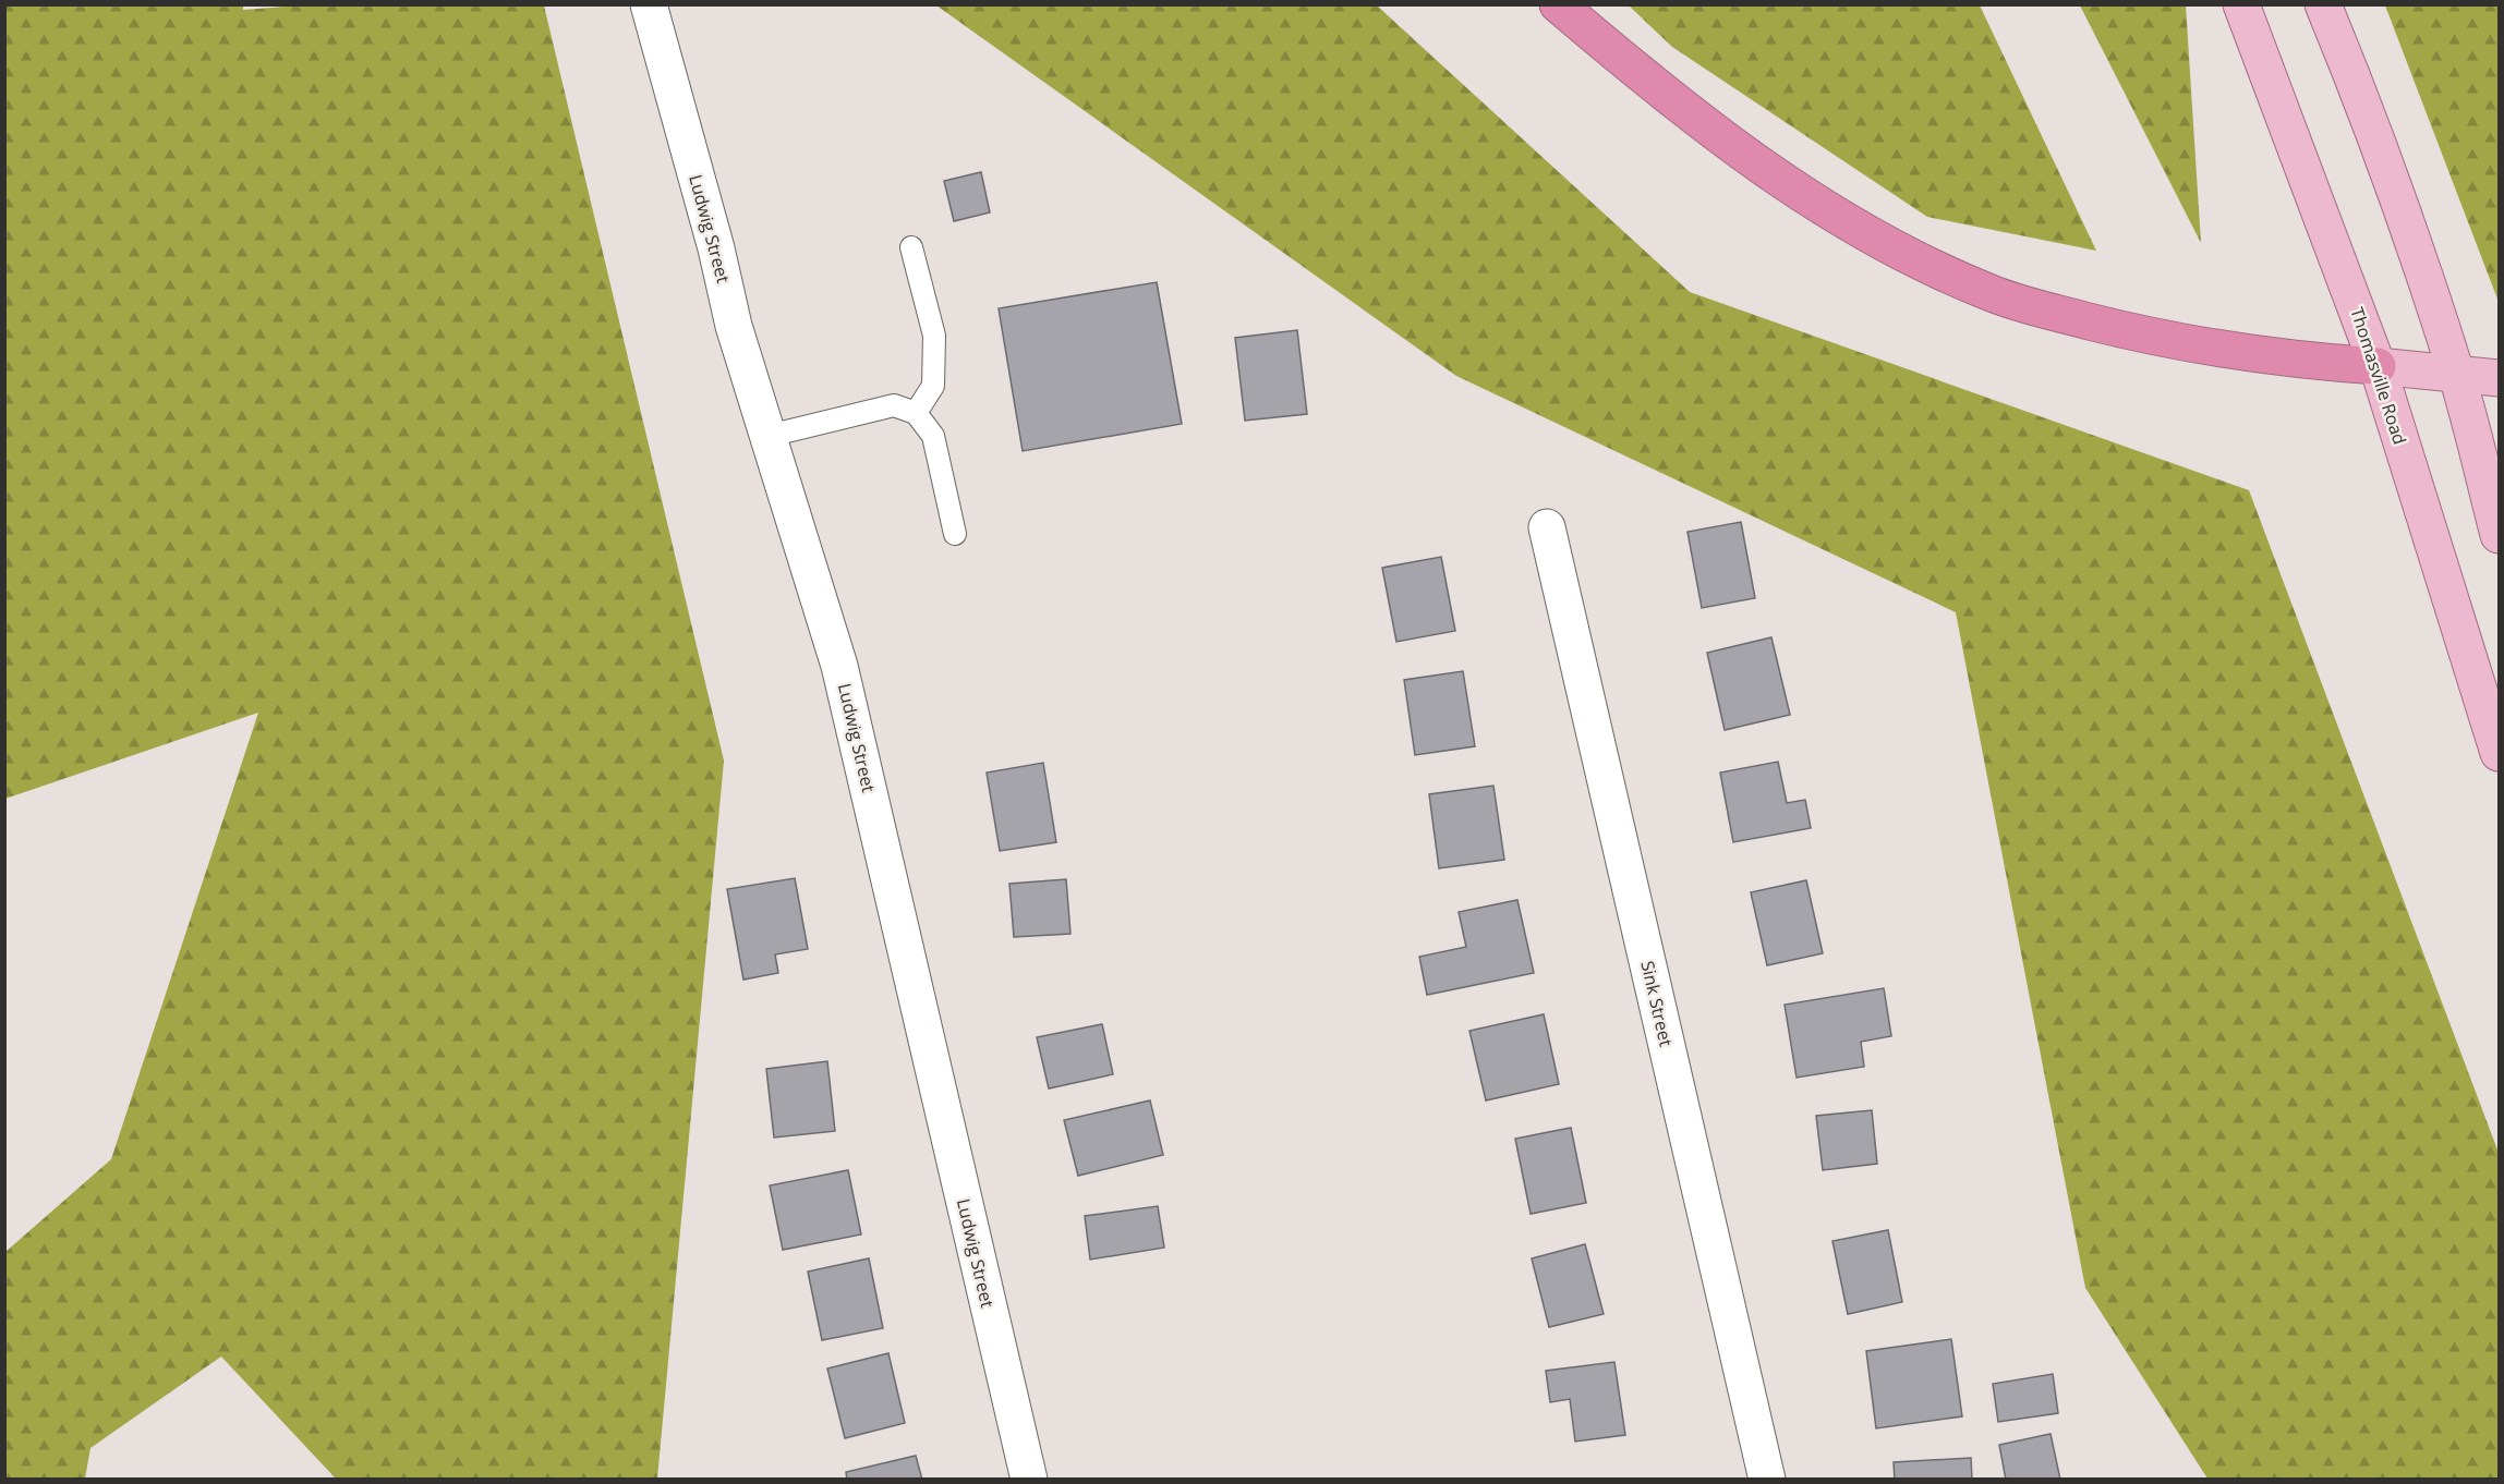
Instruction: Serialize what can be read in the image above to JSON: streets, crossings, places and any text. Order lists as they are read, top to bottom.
{
  "streets": {
    "main road": ["Thomasville Road"],
    "street": ["Ludwig Street", "Sink Street"]
  }
}
